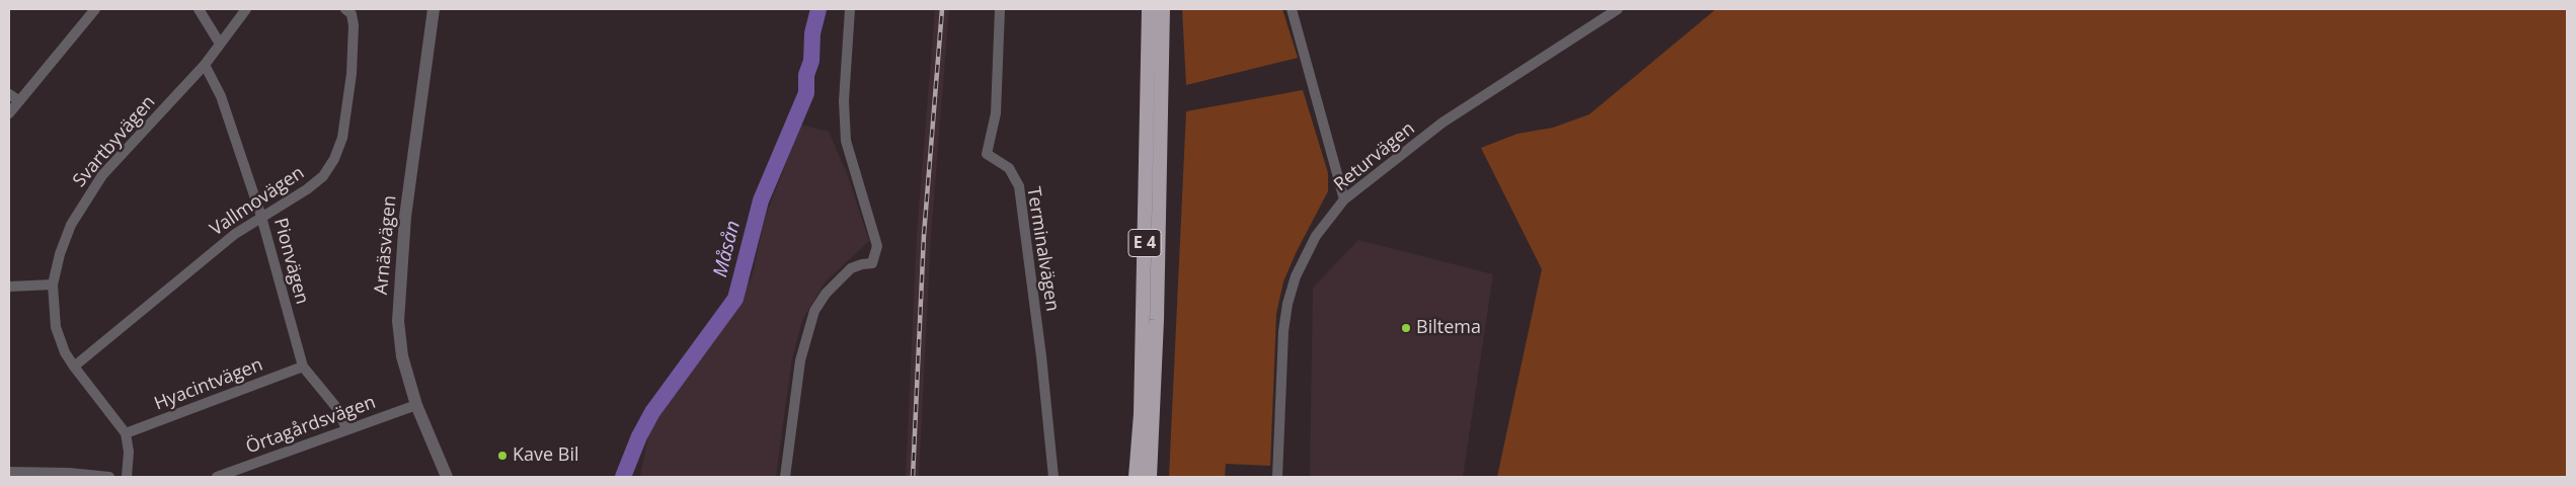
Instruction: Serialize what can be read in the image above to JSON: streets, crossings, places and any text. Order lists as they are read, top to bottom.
{
  "streets": {
    "highway": ["E 4"],
    "street": [
      "Svartbyvägen",
      "Returvägen",
      "Vallmovägen",
      "Arnäsvägen",
      "Terminalvägen",
      "Pionvägen",
      "Hyacintvägen",
      "Örtagårdsvägen"
    ]
  },
  "crossings": [
    ["Svartbyvägen", "Vallmovägen"],
    ["Svartbyvägen", "Pionvägen"],
    ["Svartbyvägen", "Hyacintvägen"],
    ["Vallmovägen", "Pionvägen"],
    ["Arnäsvägen", "Örtagårdsvägen"],
    ["Pionvägen", "Hyacintvägen"],
    ["Pionvägen", "Örtagårdsvägen"]
  ],
  "water": ["Måsån"],
  "places": ["Biltema", "Kave Bil"]
}
